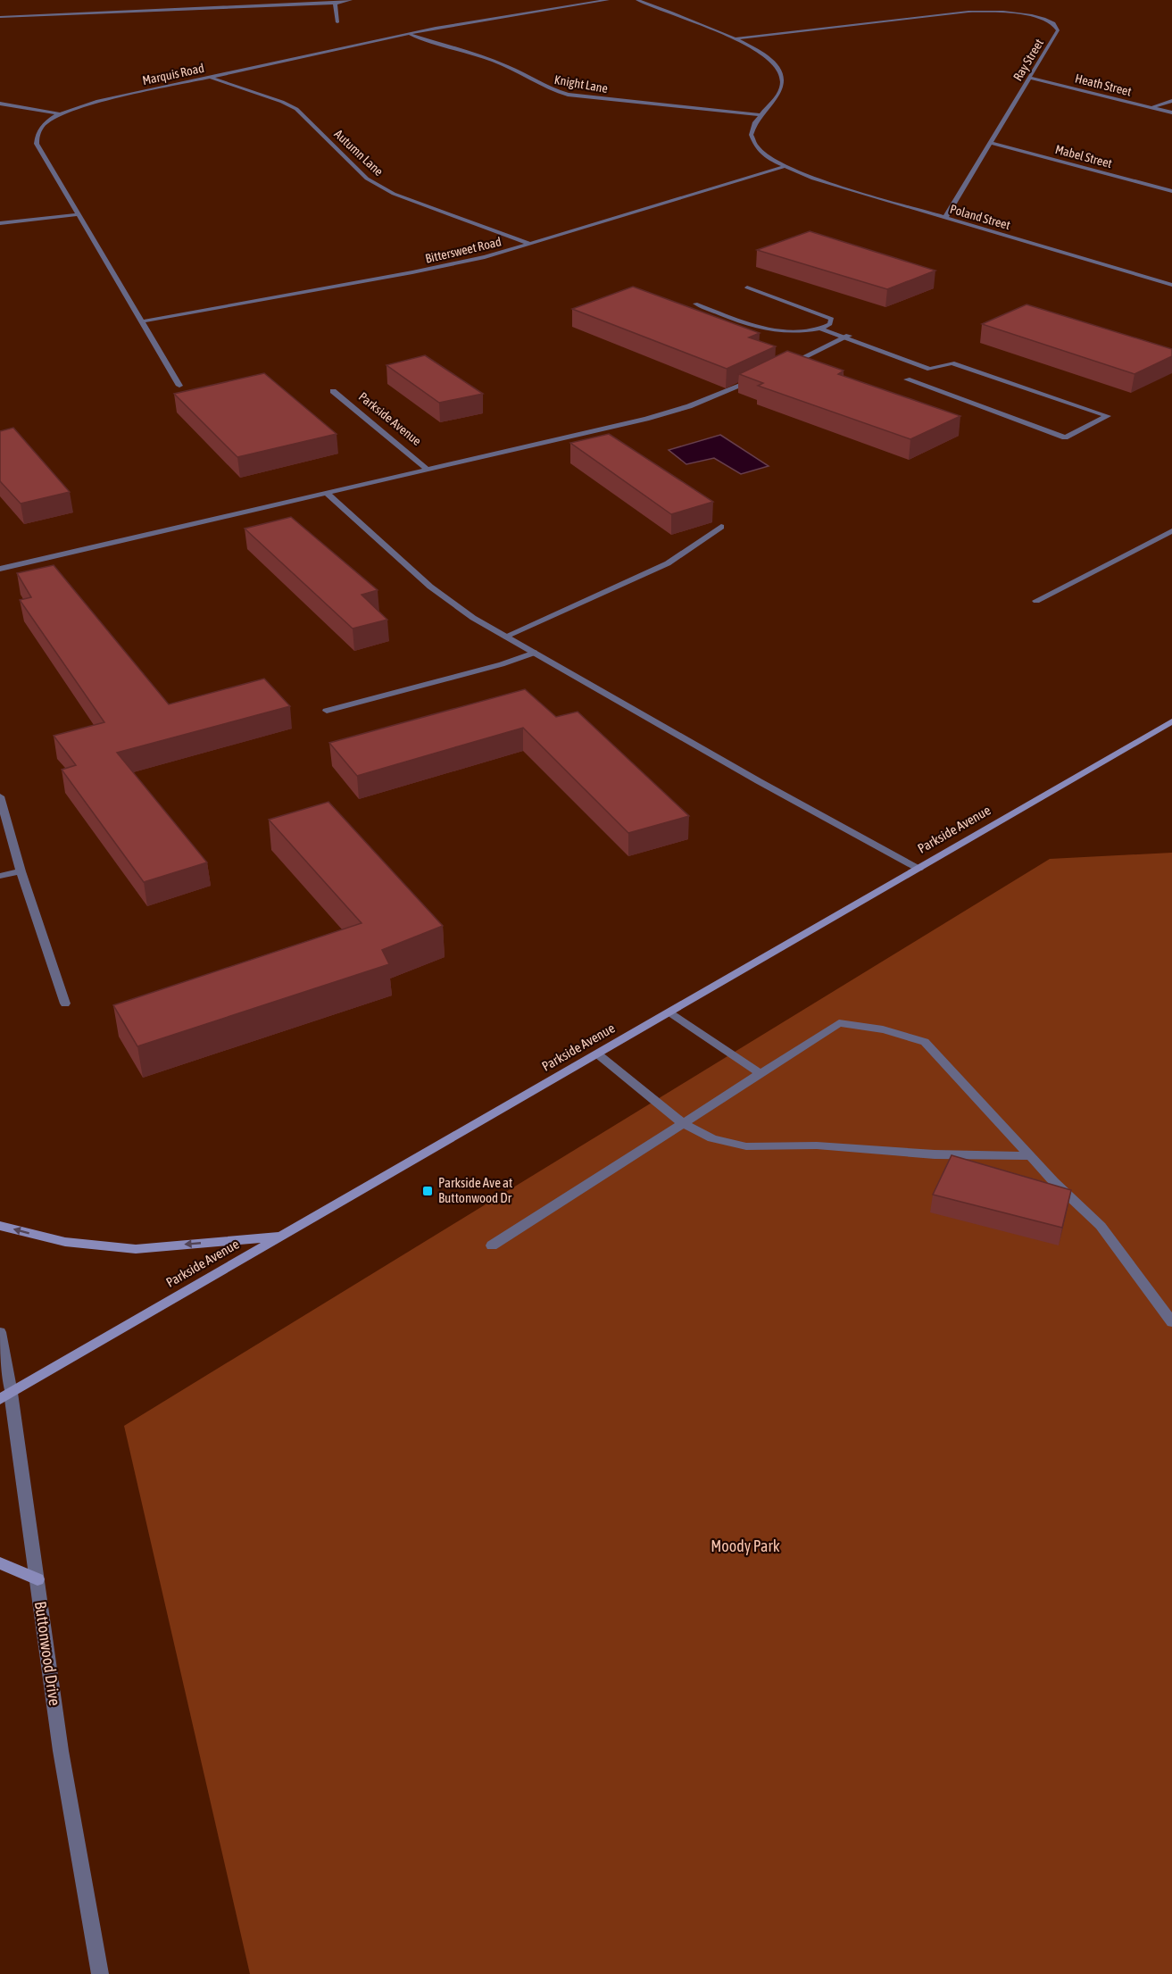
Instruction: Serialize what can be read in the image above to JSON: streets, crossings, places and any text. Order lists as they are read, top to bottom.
{
  "streets": {
    "main road": ["Parkside Avenue"],
    "street": [
      "Ray Street",
      "Marquis Road",
      "Knight Lane",
      "Heath Street",
      "Autumn Lane",
      "Mabel Street",
      "Poland Street",
      "Bittersweet Road",
      "Buttonwood Drive"
    ]
  },
  "crossings": [
    ["Ray Street", "Heath Street"],
    ["Ray Street", "Mabel Street"],
    ["Ray Street", "Poland Street"],
    ["Marquis Road", "Knight Lane"],
    ["Marquis Road", "Autumn Lane"],
    ["Marquis Road", "Bittersweet Road"],
    ["Knight Lane", "Poland Street"],
    ["Autumn Lane", "Bittersweet Road"],
    ["Poland Street", "Bittersweet Road"],
    ["Parkside Avenue", "Buttonwood Drive"]
  ],
  "parks": ["Moody Park"],
  "places": {
    "transit": ["Parkside Ave at Buttonwood Dr"]
  }
}
